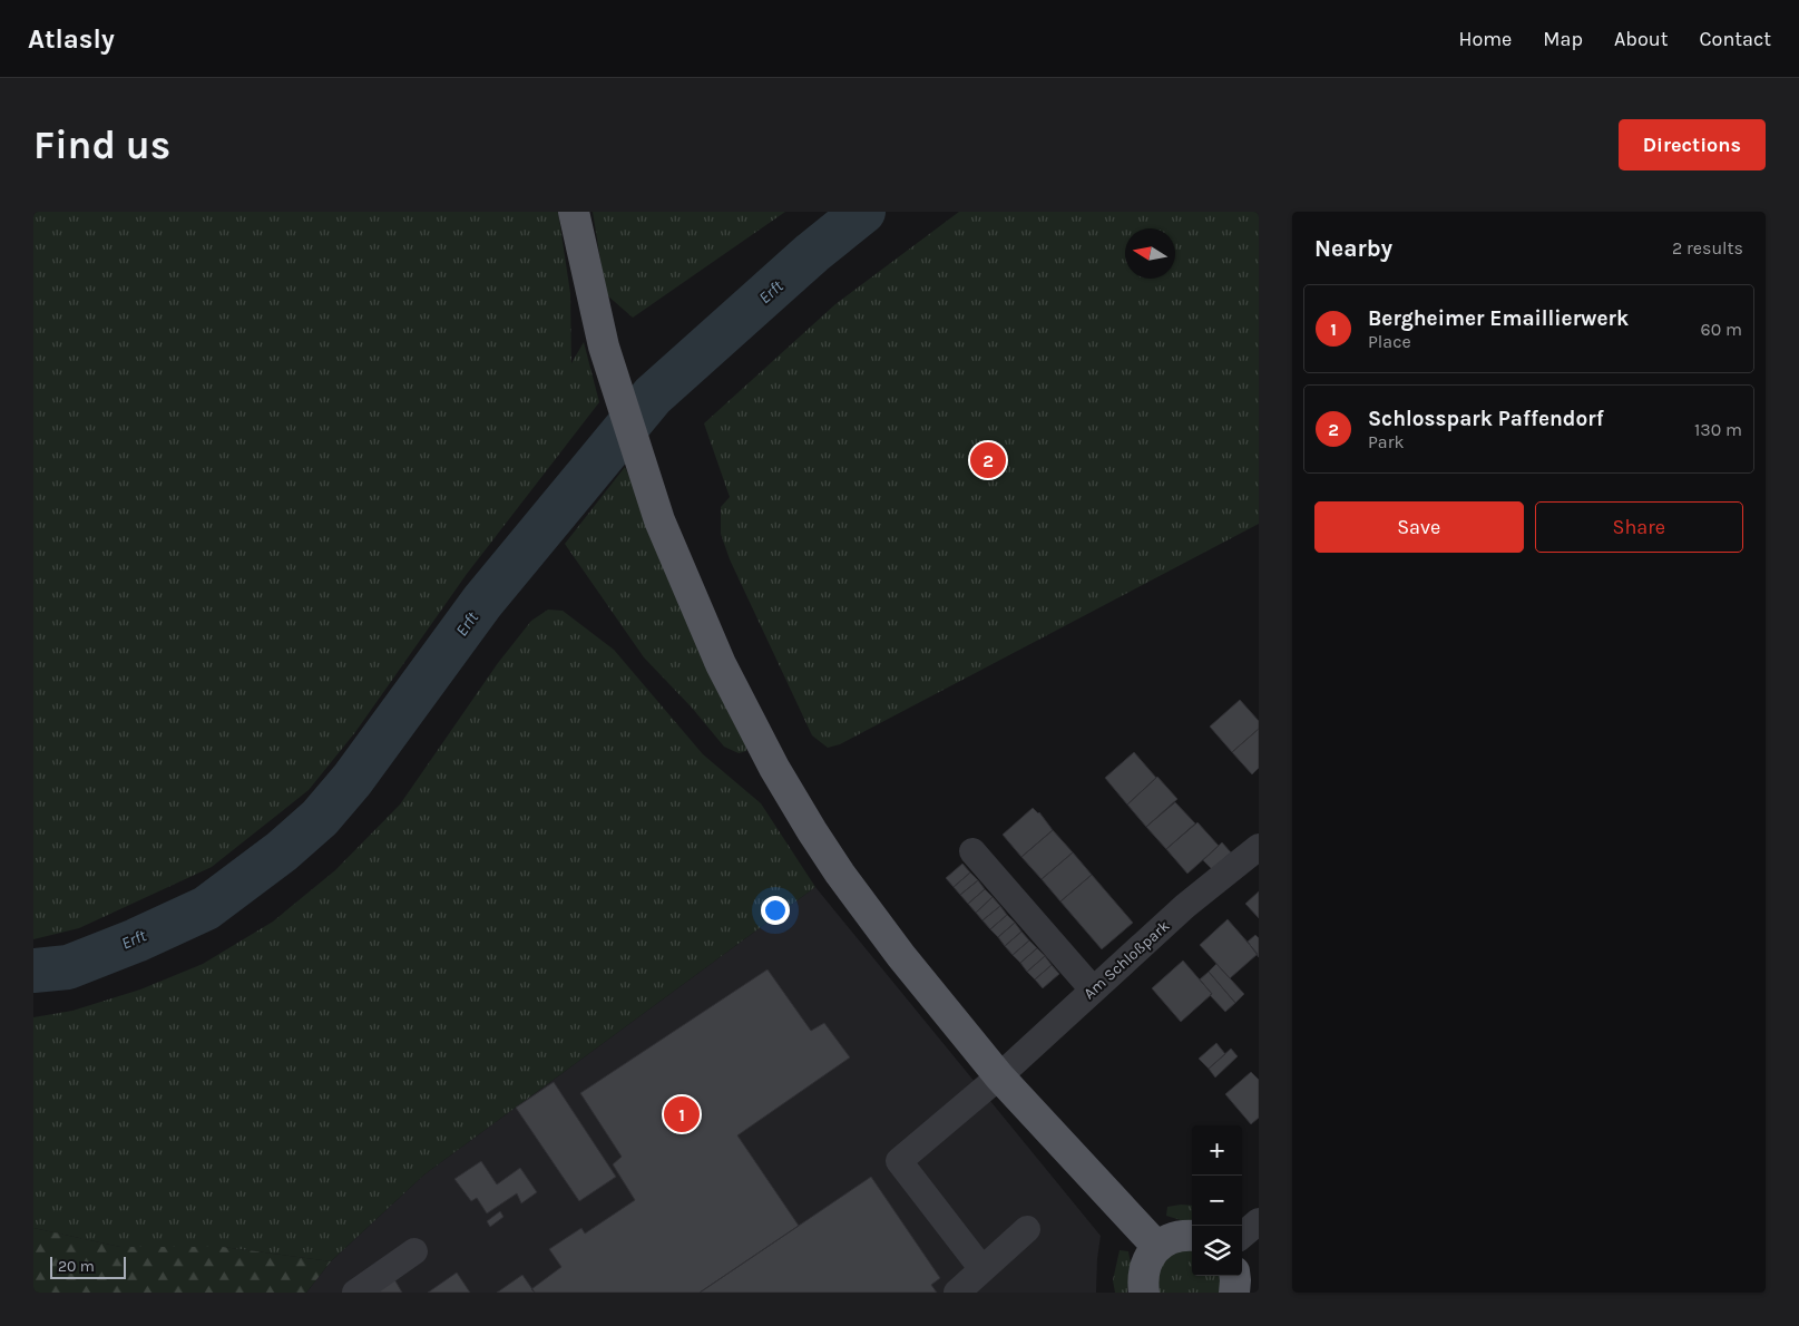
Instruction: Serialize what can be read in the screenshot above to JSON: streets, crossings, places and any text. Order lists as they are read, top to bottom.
{
  "streets": {
    "street": ["Am Schloßpark"]
  },
  "water": ["Erft"],
  "scale_bar": "20 m",
  "north": "left",
  "page": {
    "header": "Atlasly",
    "nav": [
      "Home",
      "Map",
      "About",
      "Contact"
    ],
    "buttons": [
      "Directions",
      ["Save", "Share"]
    ],
    "title": "Find us",
    "heading": ["Nearby", "2 results"],
    "list": [
      {
        "mark": "1",
        "name": "Bergheimer Emaillierwerk",
        "note": "Place",
        "value": "60 m"
      },
      {
        "mark": "2",
        "name": "Schlosspark Paffendorf",
        "note": "Park",
        "value": "130 m"
      }
    ],
    "pins": ["2", "1"],
    "map_buttons": ["+", "−"],
    "scale": "20 m"
  }
}
